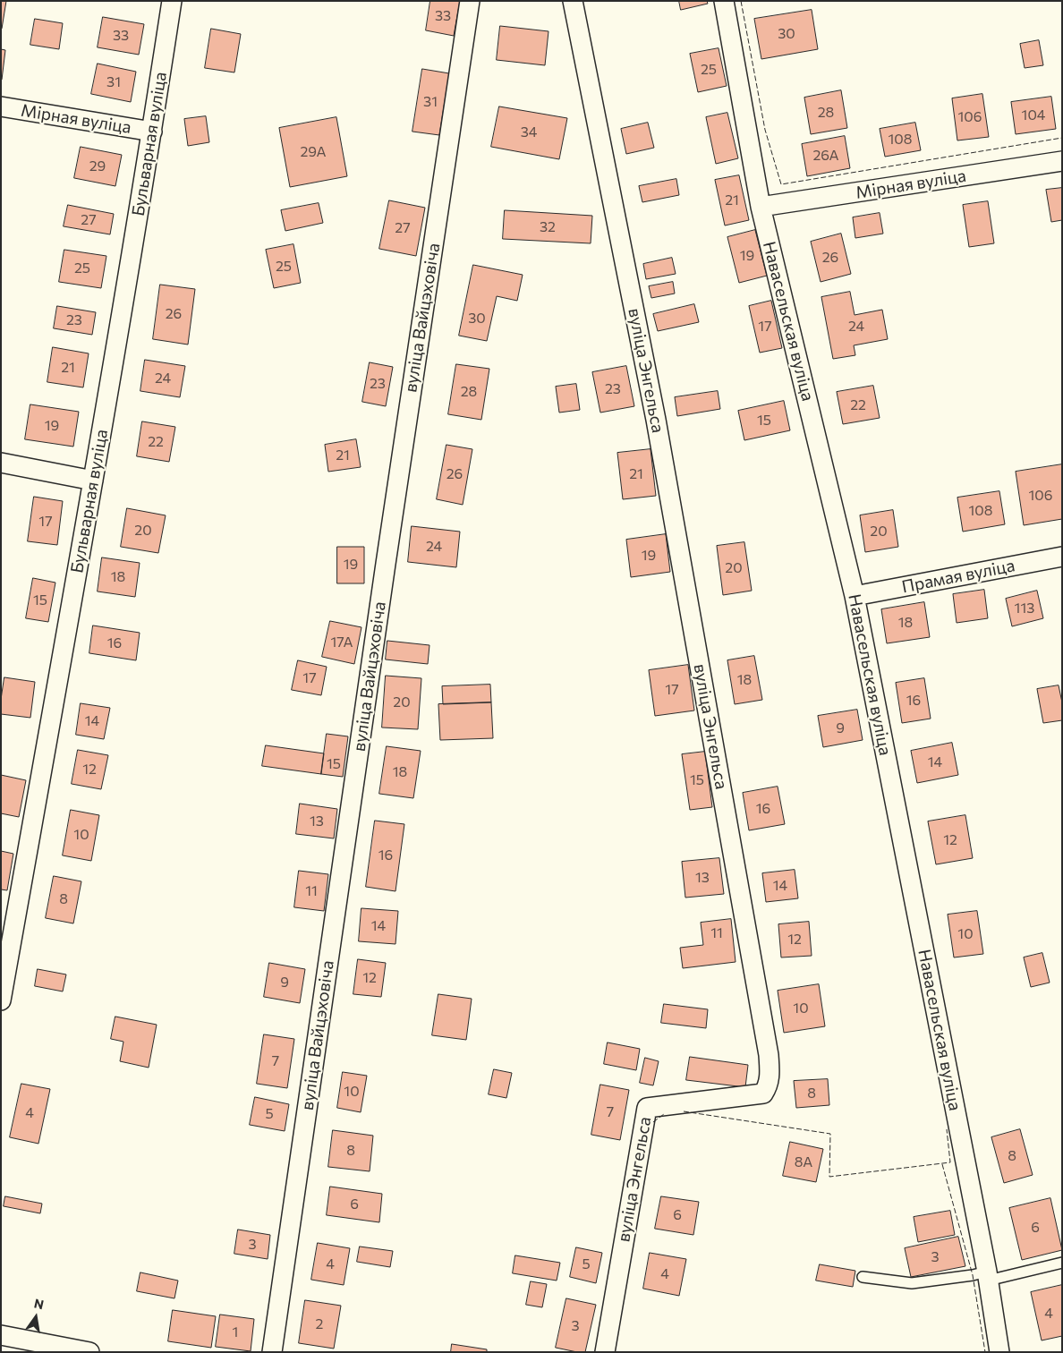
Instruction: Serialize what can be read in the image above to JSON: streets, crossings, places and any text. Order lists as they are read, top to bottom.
{
  "streets": {
    "street": [
      "Мірная вуліца",
      "Бульварная вуліца",
      "вуліца Вайцэховіча",
      "Навасельская вуліца",
      "вуліца Энгельса",
      "Прамая вуліца"
    ]
  },
  "crossings": [
    ["Мірная вуліца", "Бульварная вуліца"],
    ["Мірная вуліца", "Навасельская вуліца"],
    ["Навасельская вуліца", "Прамая вуліца"]
  ],
  "house_numbers": [
    "33",
    "30",
    "33",
    "25",
    "31",
    "31",
    "28",
    "104",
    "106",
    "34",
    "108",
    "29А",
    "26А",
    "29",
    "21",
    "27",
    "32",
    "27",
    "19",
    "26",
    "25",
    "25",
    "26",
    "30",
    "23",
    "17",
    "24",
    "21",
    "24",
    "23",
    "23",
    "28",
    "22",
    "15",
    "19",
    "22",
    "21",
    "26",
    "21",
    "106",
    "108",
    "17",
    "20",
    "20",
    "24",
    "19",
    "19",
    "20",
    "18",
    "15",
    "113",
    "18",
    "17А",
    "16",
    "17",
    "18",
    "17",
    "16",
    "20",
    "14",
    "9",
    "14",
    "15",
    "12",
    "18",
    "15",
    "16",
    "13",
    "10",
    "12",
    "16",
    "13",
    "14",
    "11",
    "8",
    "14",
    "11",
    "10",
    "12",
    "12",
    "9",
    "10",
    "7",
    "10",
    "8",
    "7",
    "4",
    "5",
    "8",
    "8",
    "8А",
    "6",
    "6",
    "6",
    "3",
    "3",
    "4",
    "5",
    "4",
    "4",
    "2",
    "3",
    "1"
  ],
  "north": "top"
}
